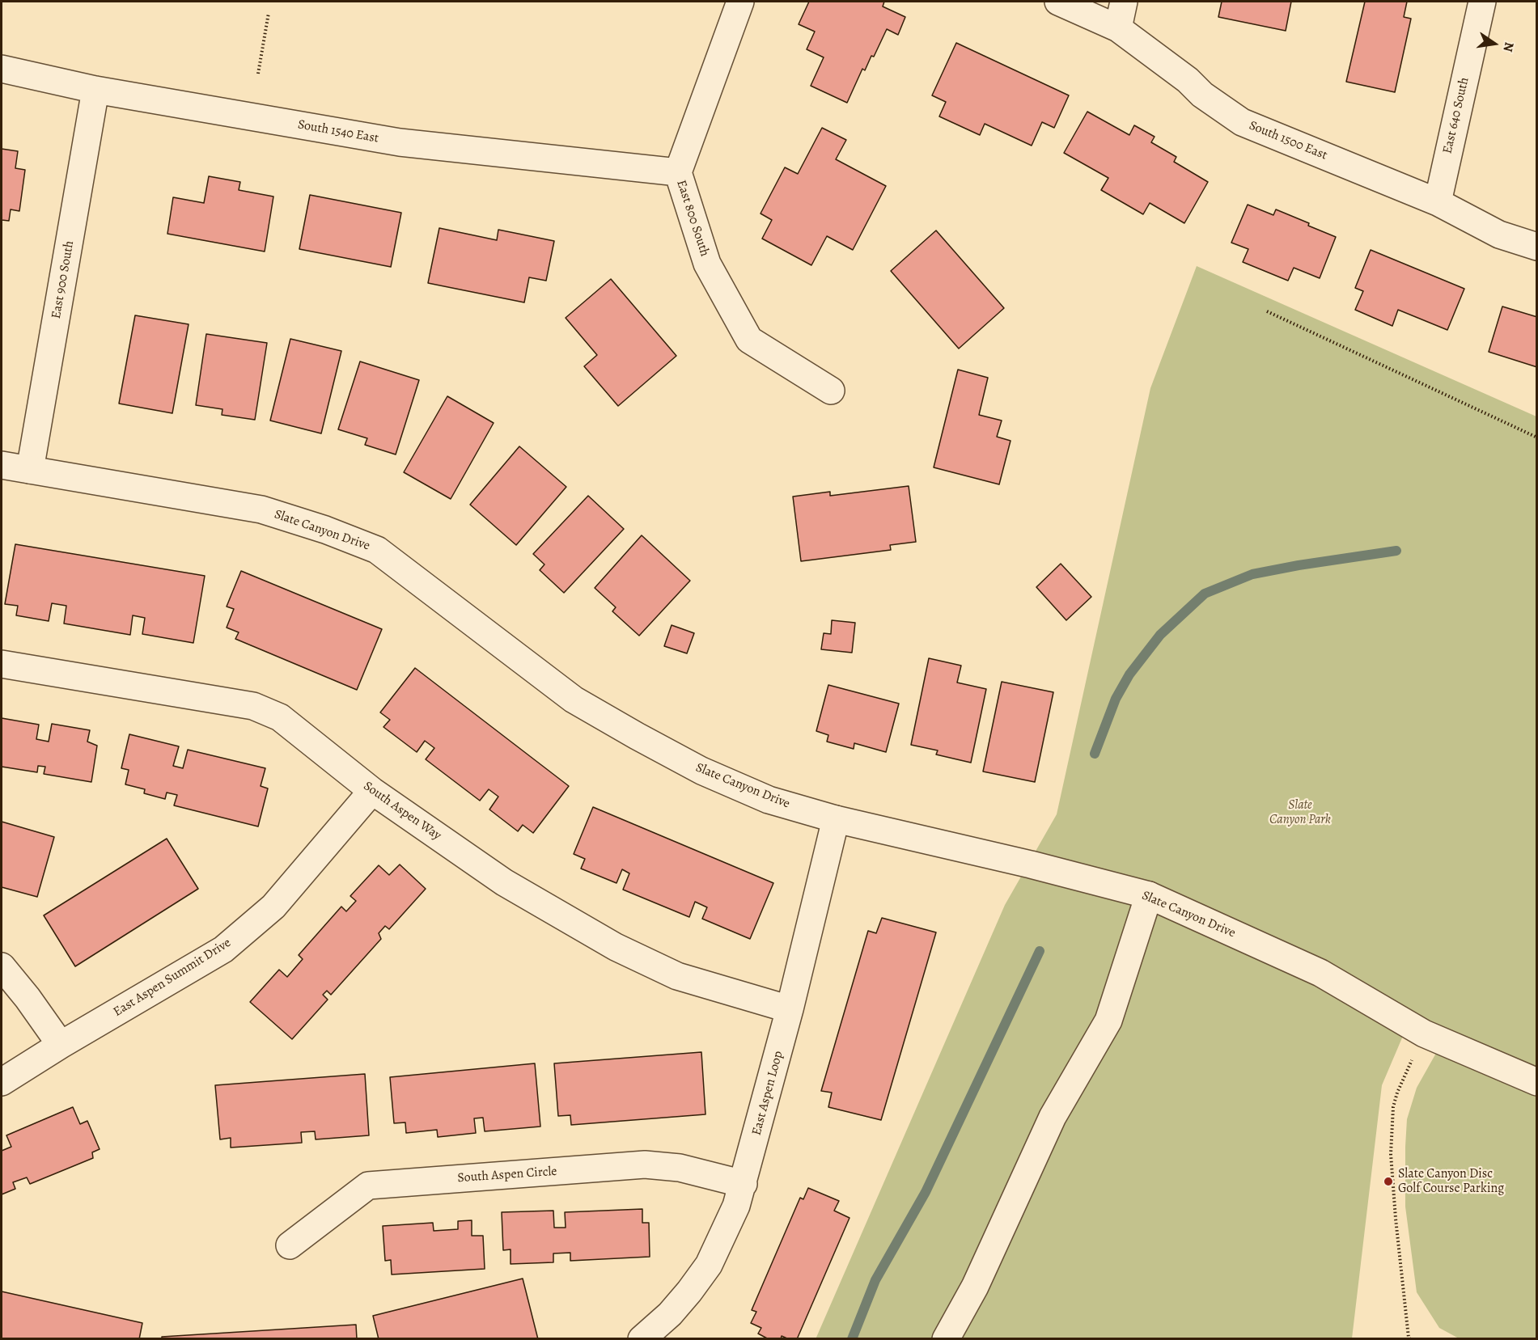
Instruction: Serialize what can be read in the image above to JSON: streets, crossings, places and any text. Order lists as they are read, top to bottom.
{
  "streets": {
    "street": [
      "East 640 South",
      "South 1540 East",
      "South 1500 East",
      "East 800 South",
      "East 900 South",
      "Slate Canyon Drive",
      "South Aspen Way",
      "East Aspen Summit Drive",
      "East Aspen Loop",
      "South Aspen Circle"
    ]
  },
  "crossings": [
    ["East 640 South", "South 1500 East"],
    ["South 1540 East", "East 800 South"],
    ["South 1540 East", "East 900 South"],
    ["East 900 South", "Slate Canyon Drive"],
    ["Slate Canyon Drive", "East Aspen Loop"],
    ["South Aspen Way", "East Aspen Summit Drive"],
    ["South Aspen Way", "East Aspen Loop"],
    ["East Aspen Loop", "South Aspen Circle"]
  ],
  "parks": ["Slate Canyon Park"],
  "places": ["Slate Canyon Disc Golf Course Parking"],
  "north": "right"
}
